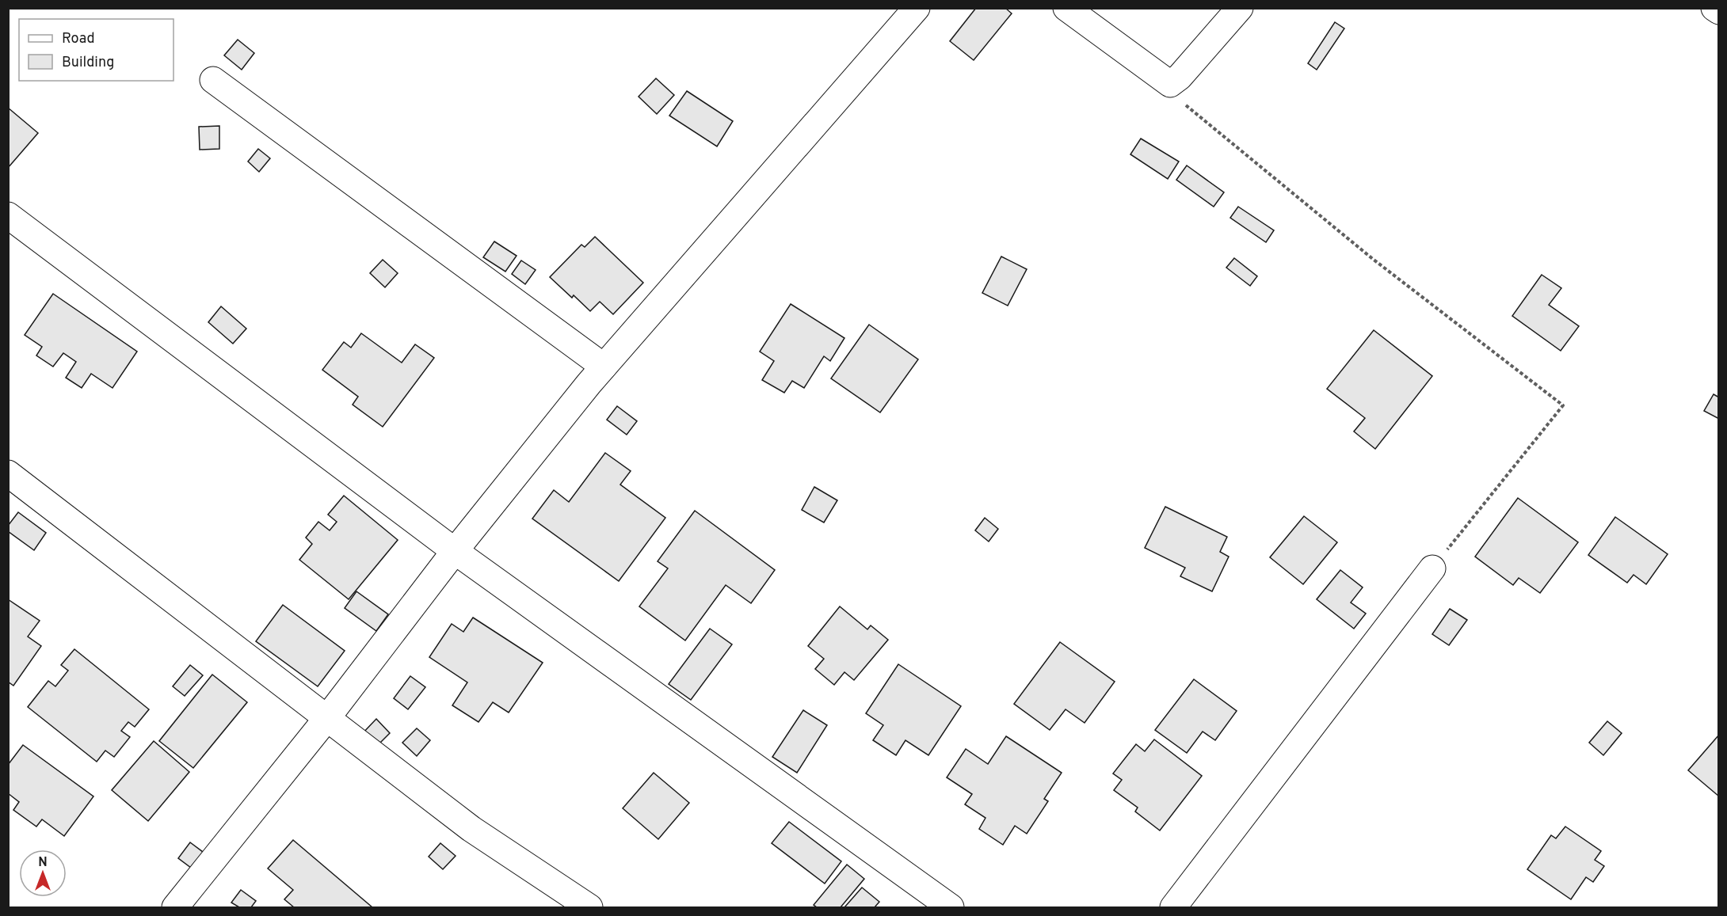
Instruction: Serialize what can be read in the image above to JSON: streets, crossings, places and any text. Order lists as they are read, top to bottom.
{
  "legend": ["Road", "Building"],
  "north": "top"
}
